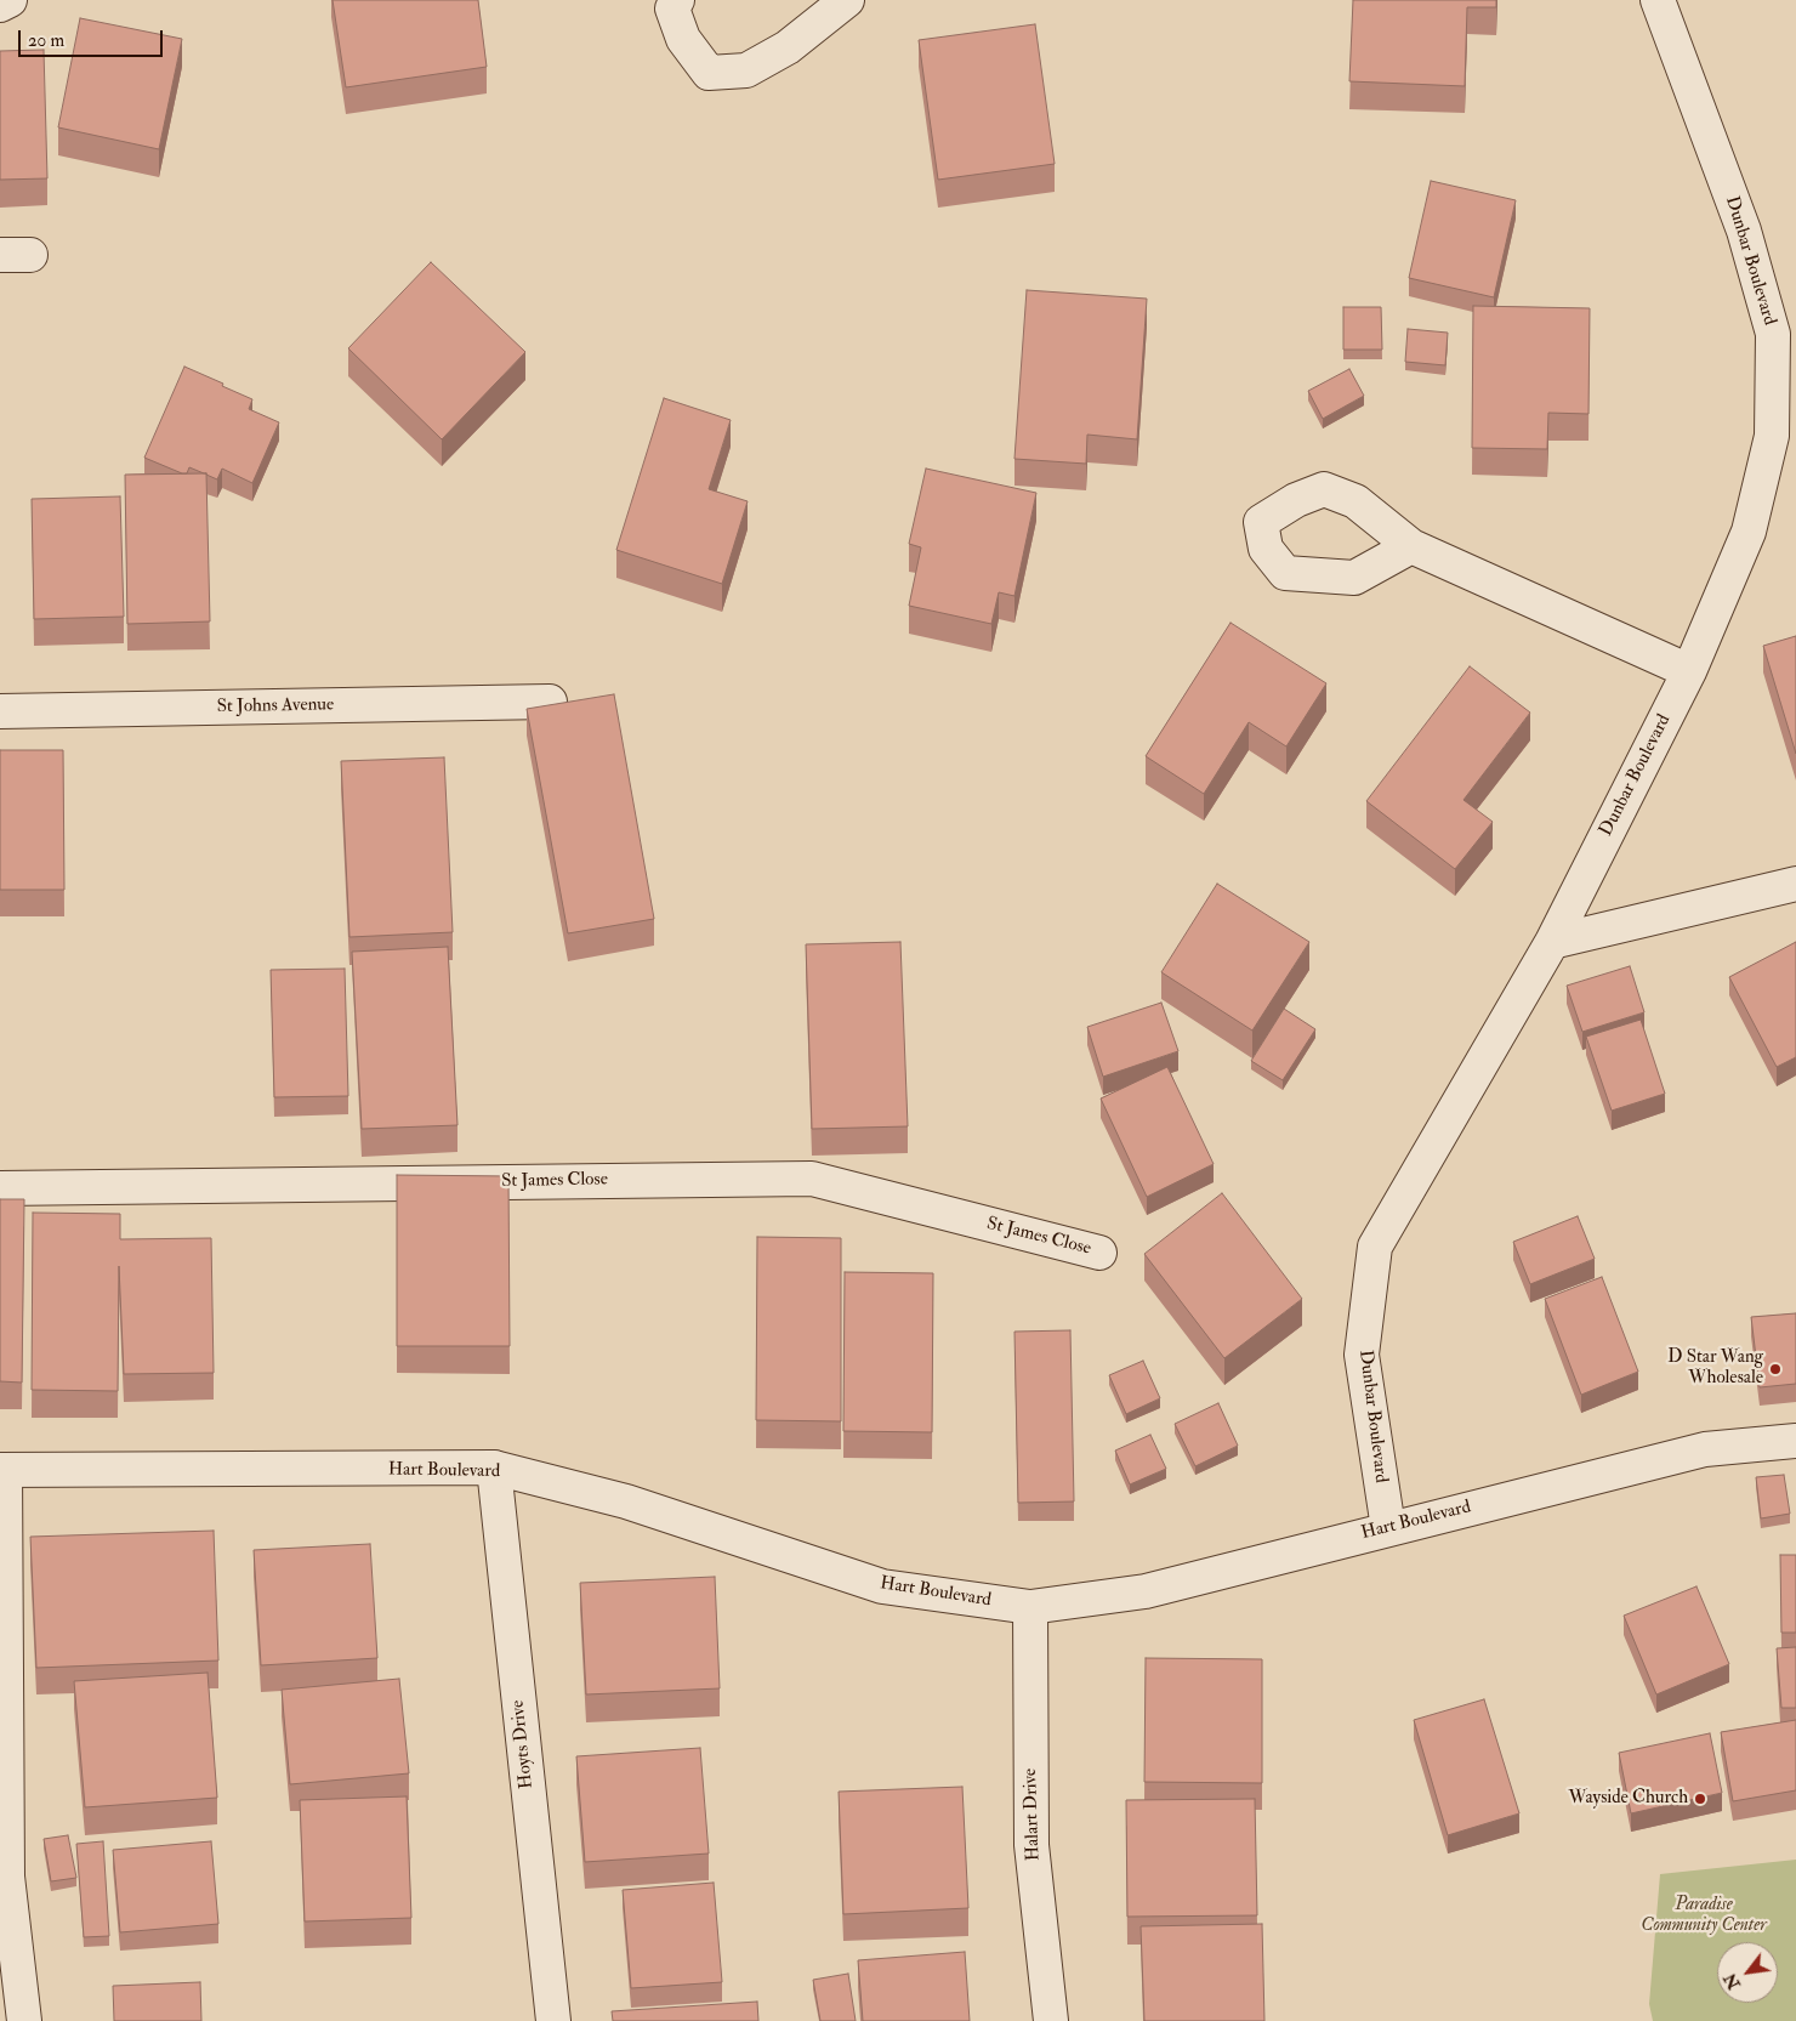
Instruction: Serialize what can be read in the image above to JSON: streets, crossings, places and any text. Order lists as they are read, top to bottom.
{
  "streets": {
    "street": [
      "Dunbar Boulevard",
      "St Johns Avenue",
      "St James Close",
      "Hart Boulevard",
      "Hoyts Drive",
      "Halart Drive"
    ]
  },
  "crossings": [
    ["Dunbar Boulevard", "Hart Boulevard"],
    ["Hart Boulevard", "Hoyts Drive"],
    ["Hart Boulevard", "Halart Drive"]
  ],
  "parks": ["Paradise Community Center"],
  "places": ["D Star Wang Wholesale", "Wayside Church"],
  "scale_bar": "20 m",
  "north": "bottom left"
}
